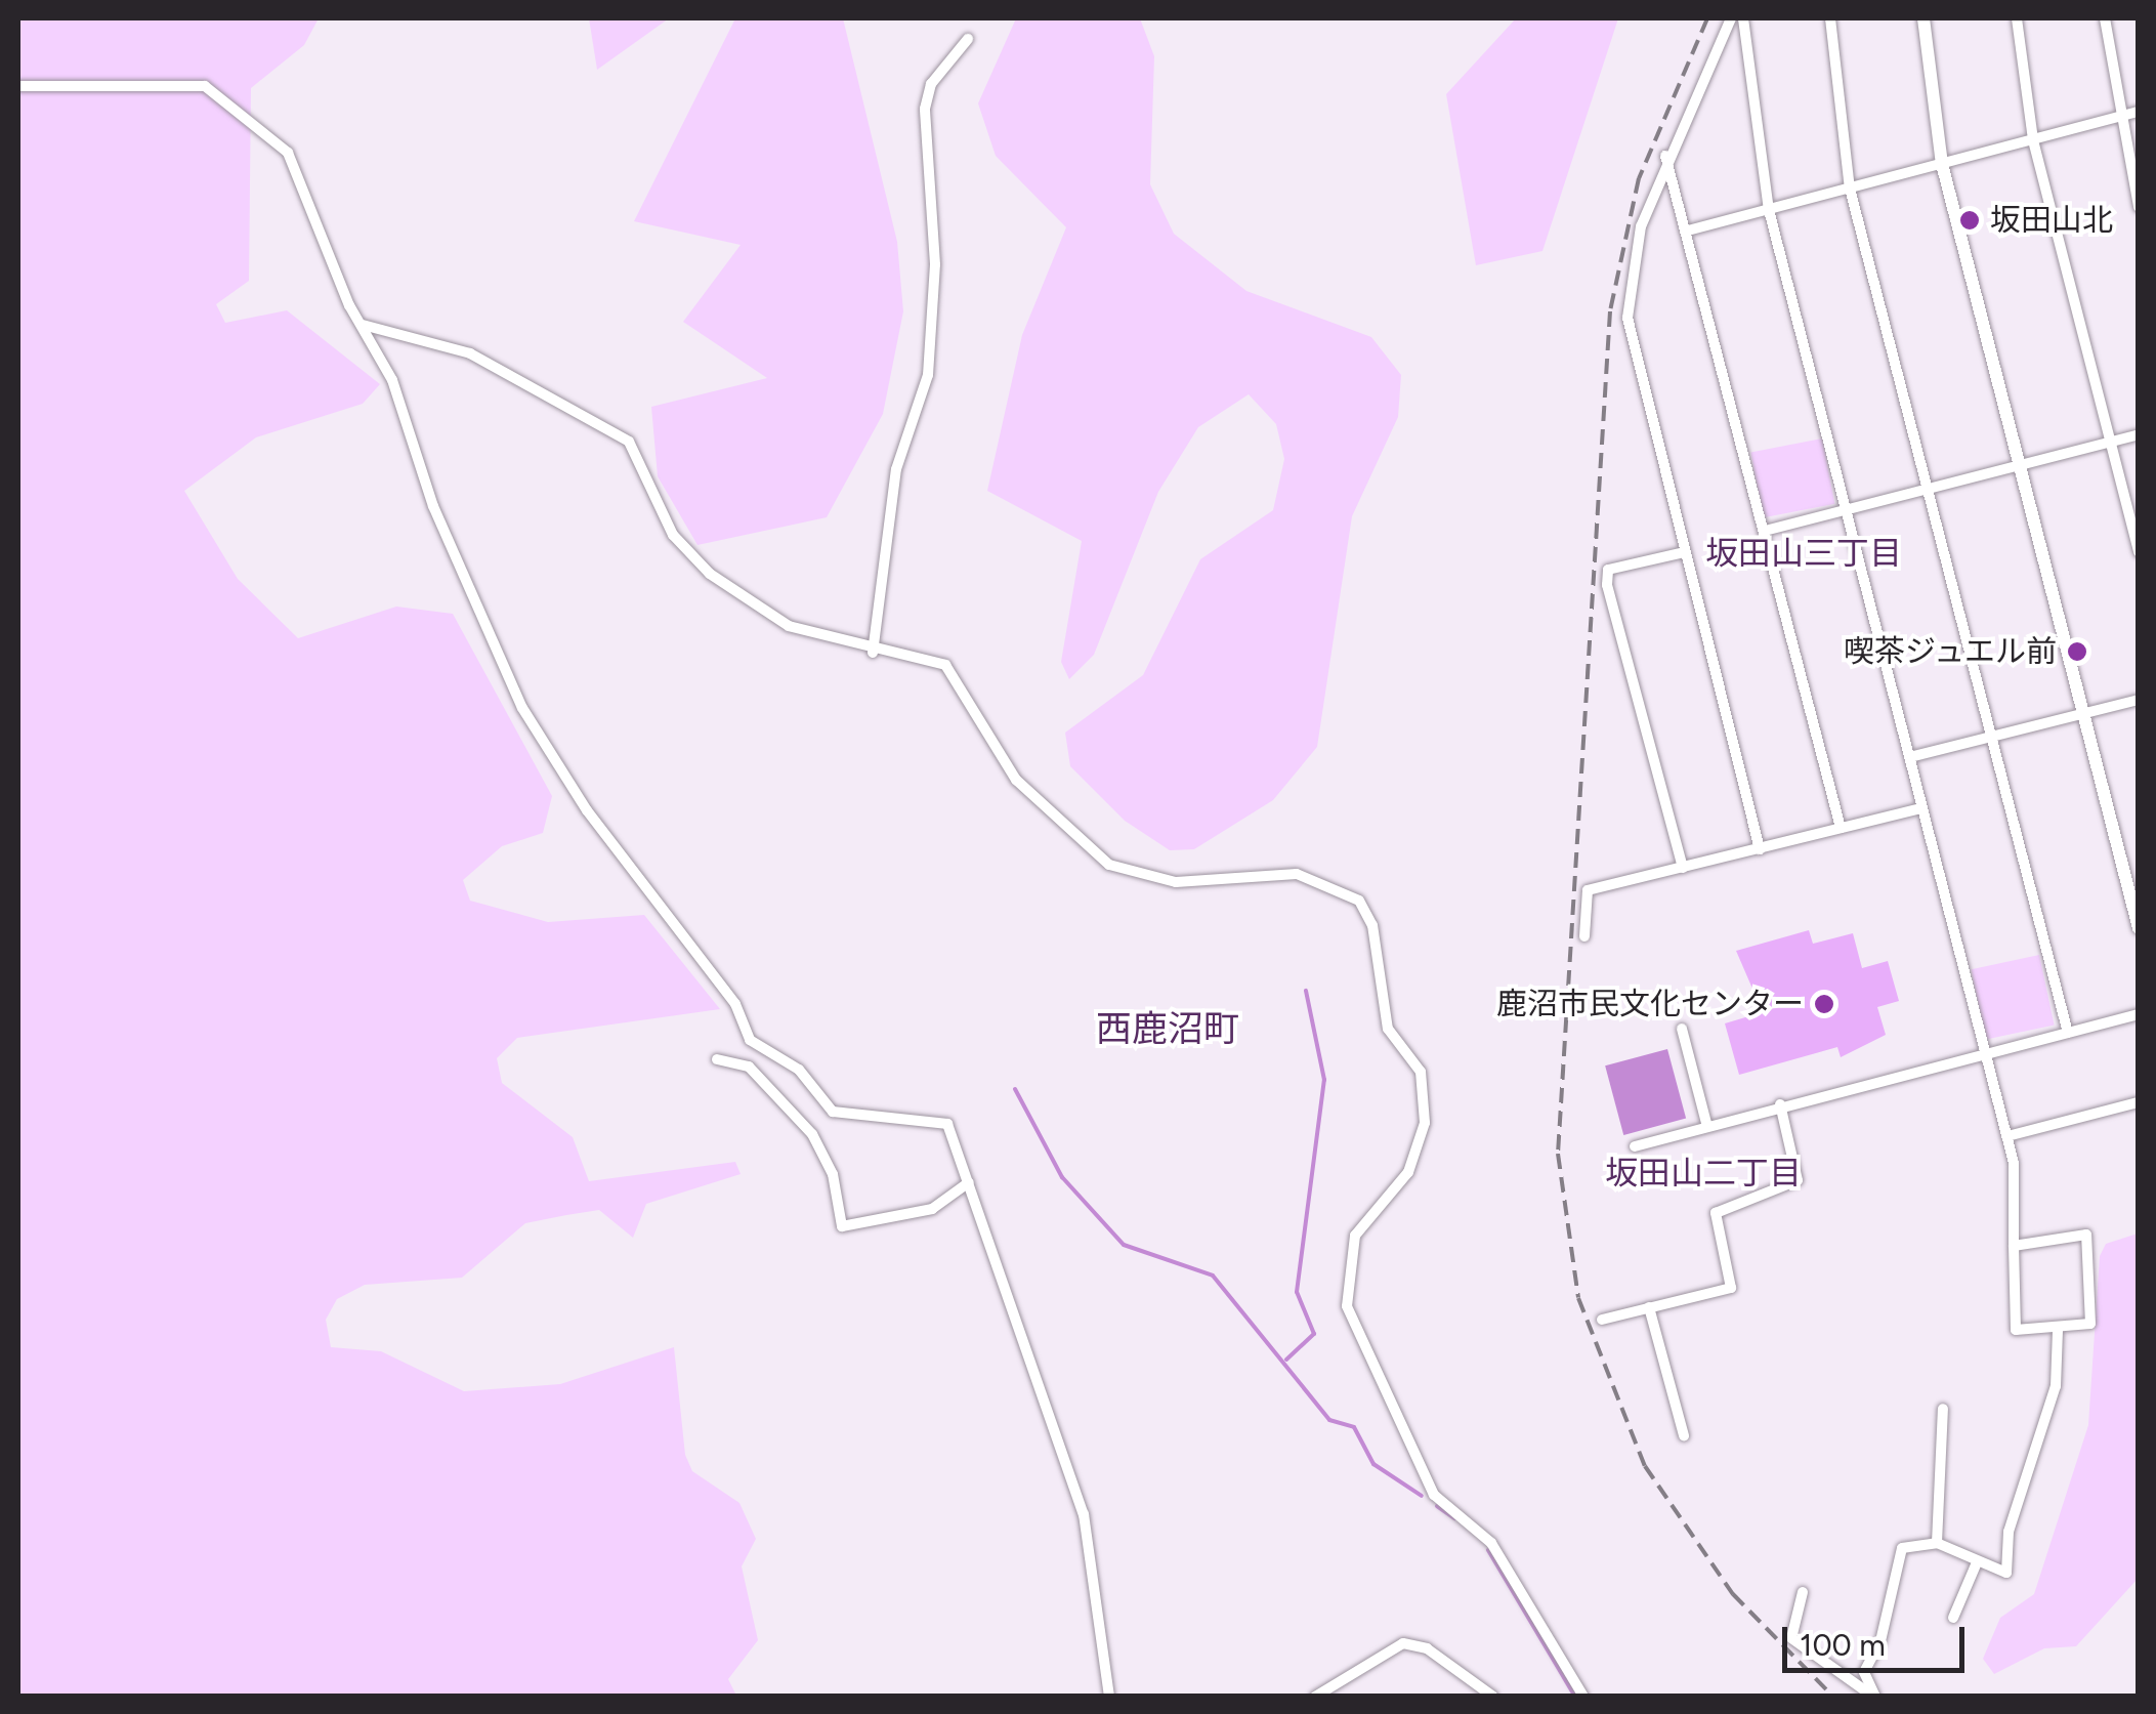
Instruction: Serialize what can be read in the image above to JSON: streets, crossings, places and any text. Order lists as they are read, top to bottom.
{
  "districts": ["坂田山三丁目", "西鹿沼町", "坂田山二丁目"],
  "places": ["坂田山北", "喫茶ジュエル前", "鹿沼市民文化センター"],
  "scale_bar": "100 m"
}
